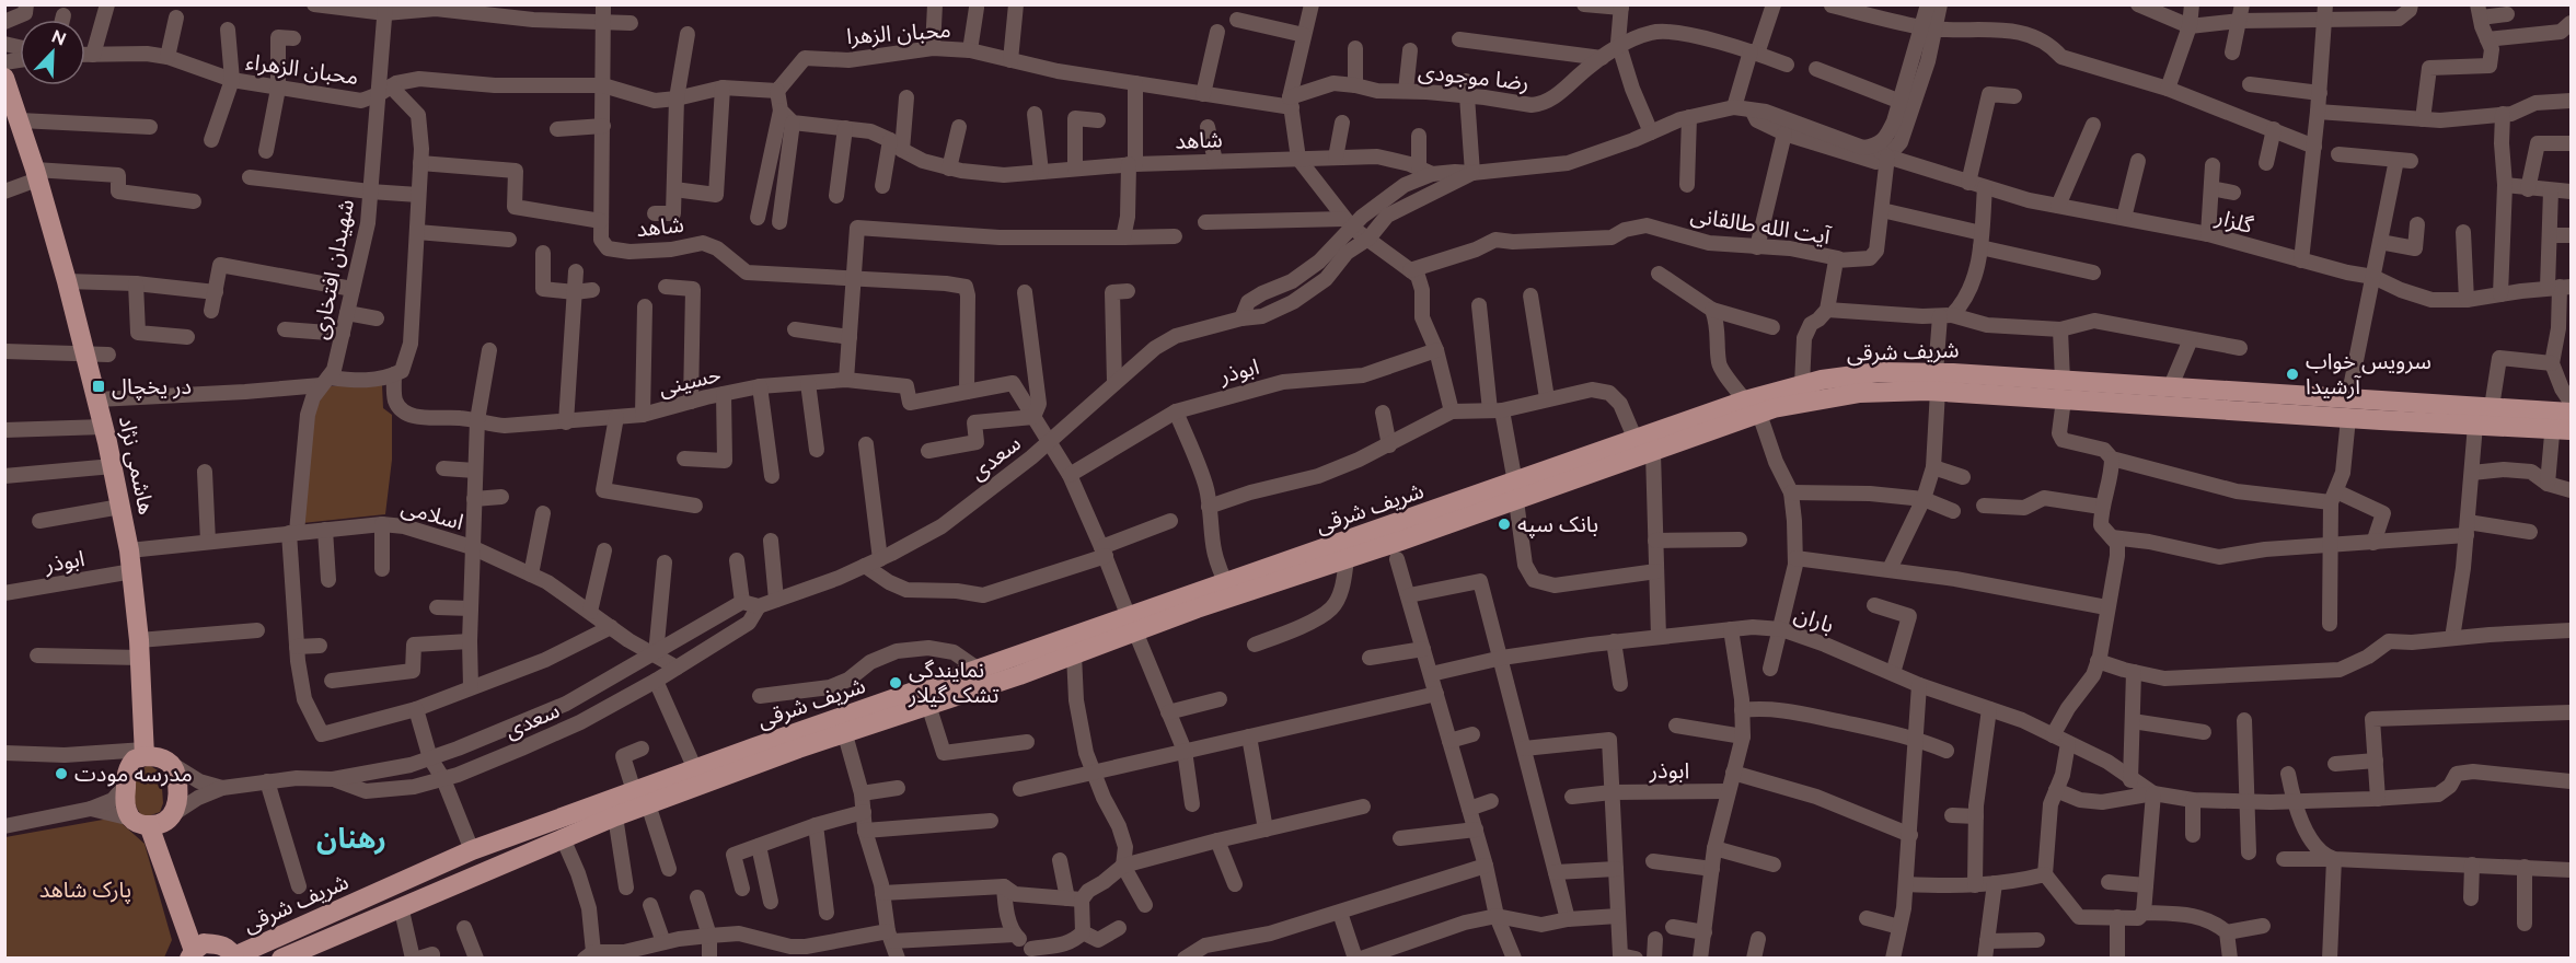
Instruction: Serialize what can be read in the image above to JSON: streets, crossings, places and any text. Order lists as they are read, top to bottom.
{
  "streets": {
    "main road": ["شریف شرقی", "هاشمی نژاد"],
    "street": [
      "محبان الزهرا",
      "محبان الزهراء",
      "رضا موجودی",
      "شاهد",
      "گلزار",
      "آیت الله طالقانی",
      "شهیدان افتخاری",
      "ابوذر",
      "حسینی",
      "سعدی",
      "اسلامی",
      "باران"
    ]
  },
  "crossings": [
    ["محبان الزهرا", "رضا موجودی"],
    ["محبان الزهراء", "شاهد"],
    ["محبان الزهراء", "شهیدان افتخاری"],
    ["شاهد", "حسینی"],
    ["شاهد", "سعدی"],
    ["گلزار", "سعدی"],
    ["شهیدان افتخاری", "اسلامی"],
    ["ابوذر", "هاشمی نژاد"],
    ["سعدی", "اسلامی"],
    ["هاشمی نژاد", "اسلامی"]
  ],
  "districts": ["رهنان"],
  "parks": ["پارک شاهد"],
  "places": {
    "other": [
      "سرویس خواب آرشیدا",
      "بانک سپه",
      "نمایندگی تشک گیلار",
      "مدرسه مودت"
    ],
    "transit": ["در یخچال"]
  },
  "north": "top right"
}
